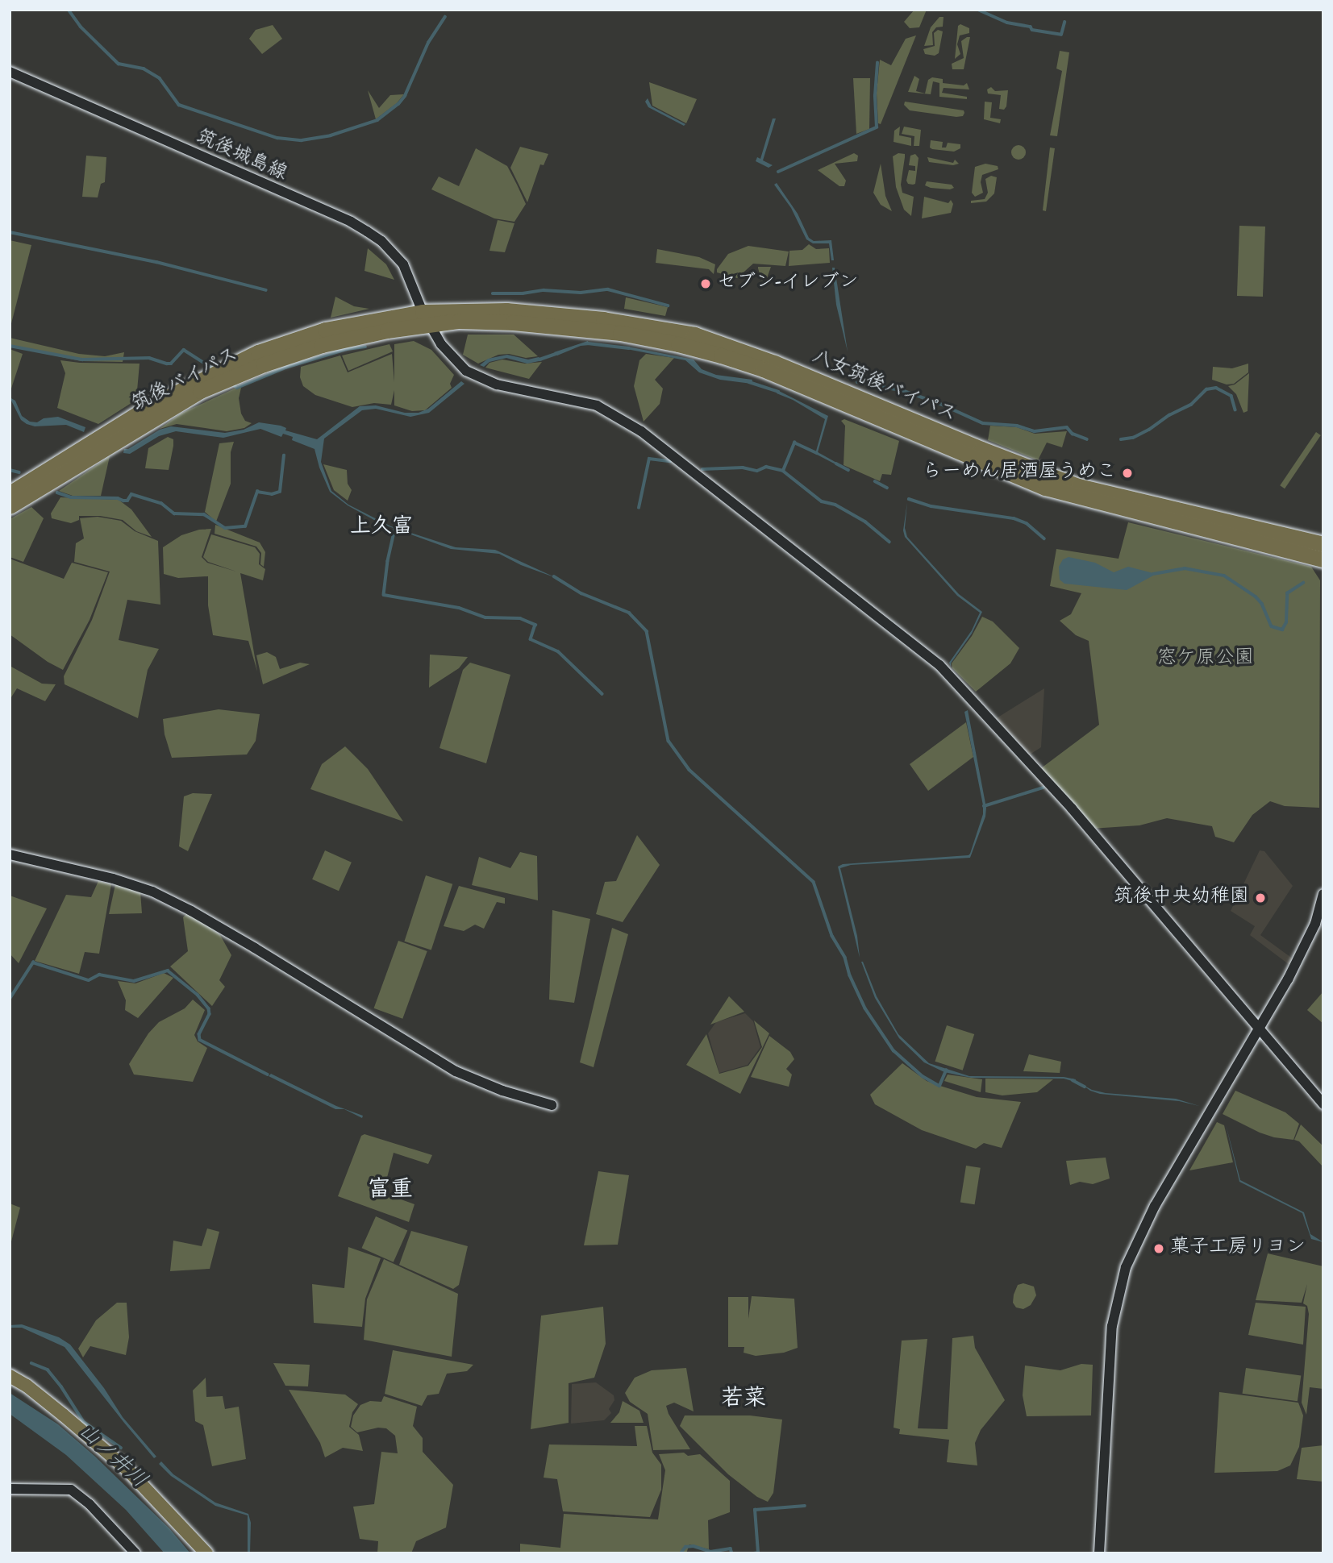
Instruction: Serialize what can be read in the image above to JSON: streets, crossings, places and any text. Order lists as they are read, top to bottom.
{
  "streets": {
    "highway": ["筑後バイパス", "八女筑後バイパス"],
    "street": ["筑後城島線"]
  },
  "crossings": [
    ["筑後城島線", "筑後バイパス"],
    ["筑後城島線", "八女筑後バイパス"],
    ["筑後バイパス", "八女筑後バイパス"]
  ],
  "districts": ["上久富", "富重", "若菜"],
  "water": ["山ノ井川"],
  "parks": ["窓ケ原公園"],
  "places": [
    "セブン-イレブン",
    "らーめん居酒屋うめこ",
    "筑後中央幼稚園",
    "菓子工房リヨン"
  ]
}
